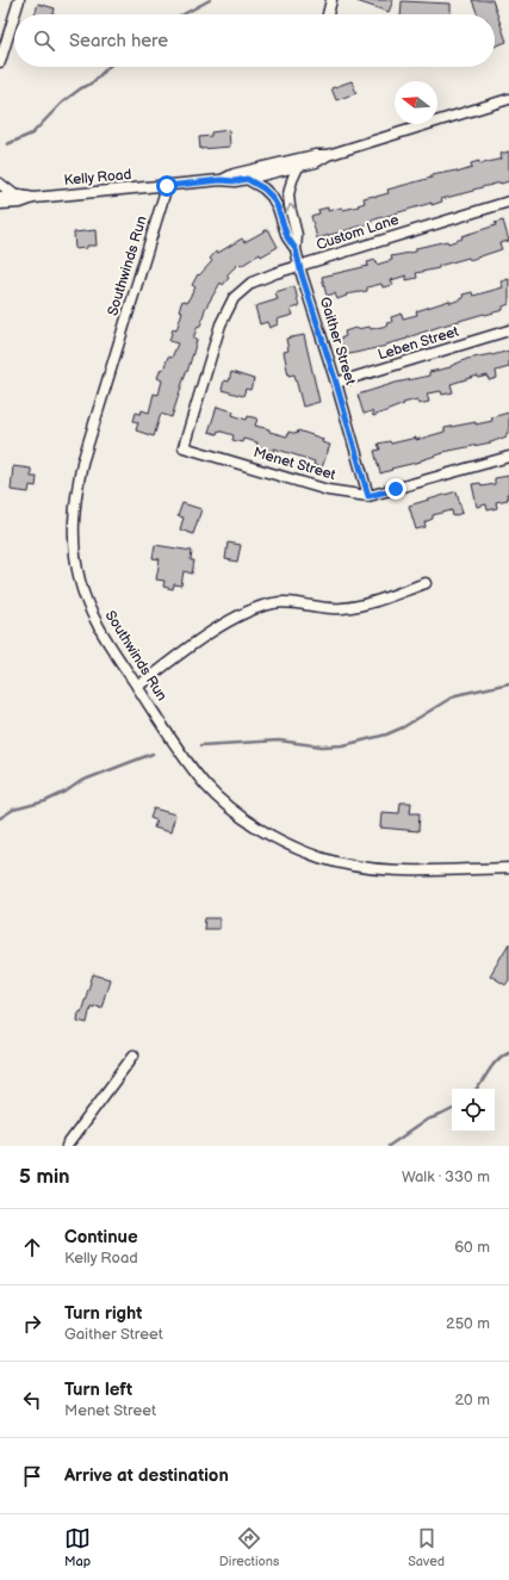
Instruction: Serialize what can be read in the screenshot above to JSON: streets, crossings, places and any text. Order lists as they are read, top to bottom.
{
  "streets": {
    "street": [
      "Kelly Road",
      "Custom Lane",
      "Southwinds Run",
      "Gaither Street",
      "Leben Street",
      "Menet Street"
    ]
  },
  "crossings": [
    ["Kelly Road", "Southwinds Run"],
    ["Kelly Road", "Gaither Street"],
    ["Custom Lane", "Gaither Street"],
    ["Custom Lane", "Menet Street"],
    ["Gaither Street", "Leben Street"],
    ["Gaither Street", "Menet Street"]
  ],
  "north": "left",
  "page": {
    "search": "Search here",
    "heading": ["5 min", "Walk · 330 m"],
    "list": [
      ["Continue", "Kelly Road", "60 m"],
      ["Turn right", "Gaither Street", "250 m"],
      ["Turn left", "Menet Street", "20 m"],
      "Arrive at destination"
    ],
    "nav": ["Map", "Directions", "Saved"]
  }
}
